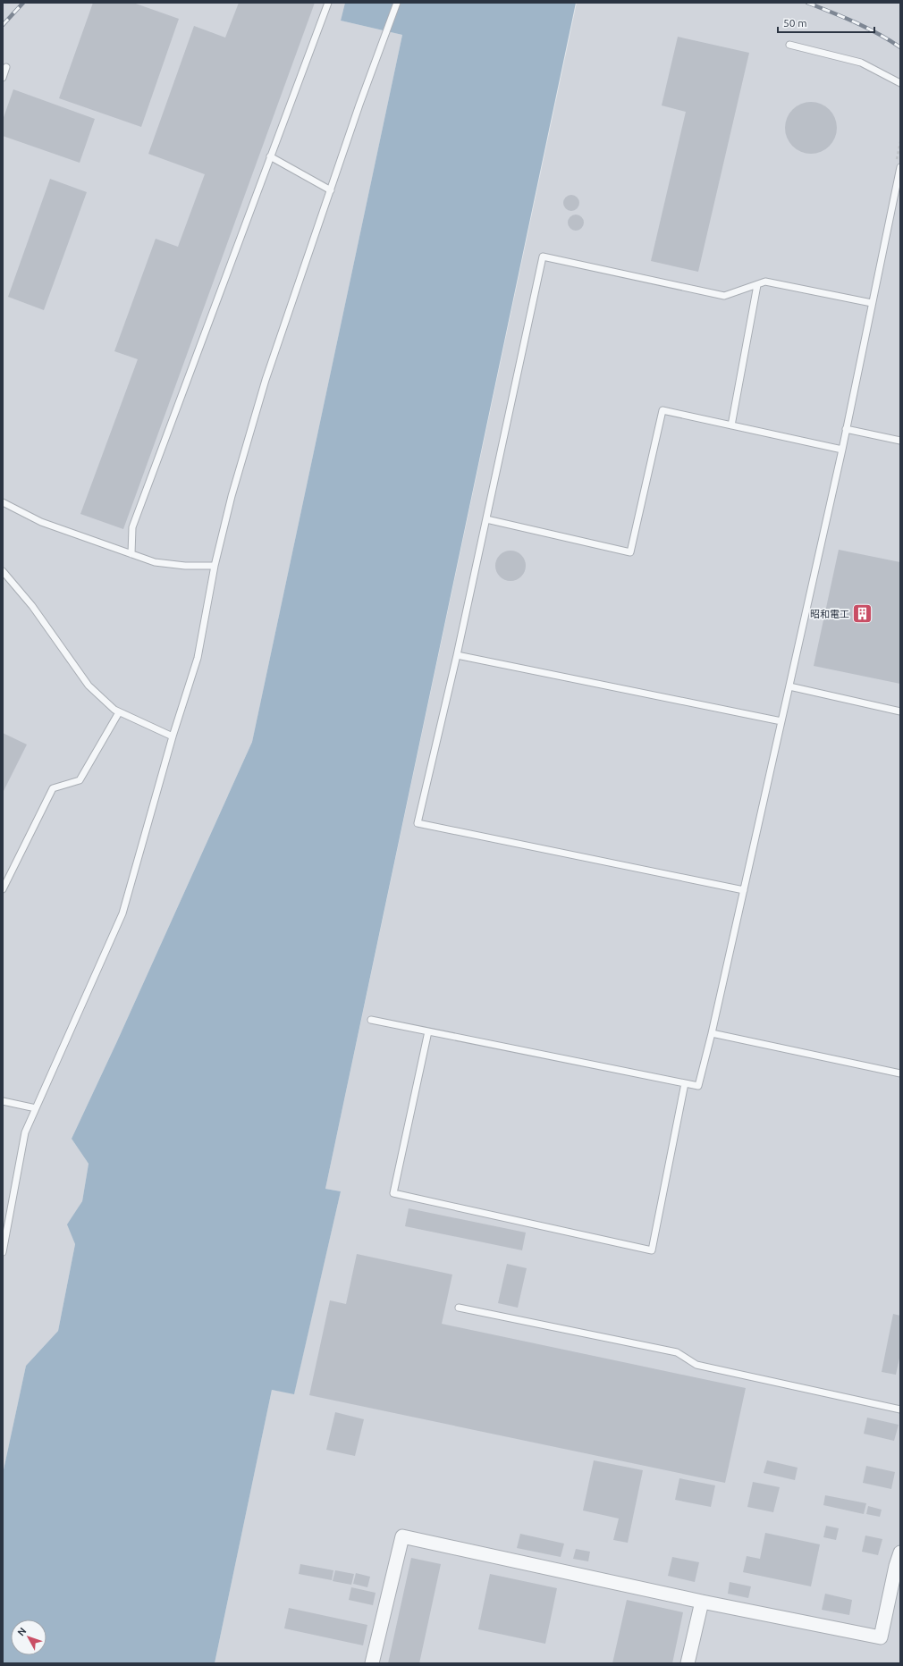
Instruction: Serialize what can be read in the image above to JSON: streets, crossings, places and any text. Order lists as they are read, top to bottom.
{
  "places": {
    "building": ["昭和電工"]
  },
  "scale_bar": "50 m",
  "north": "top left"
}
